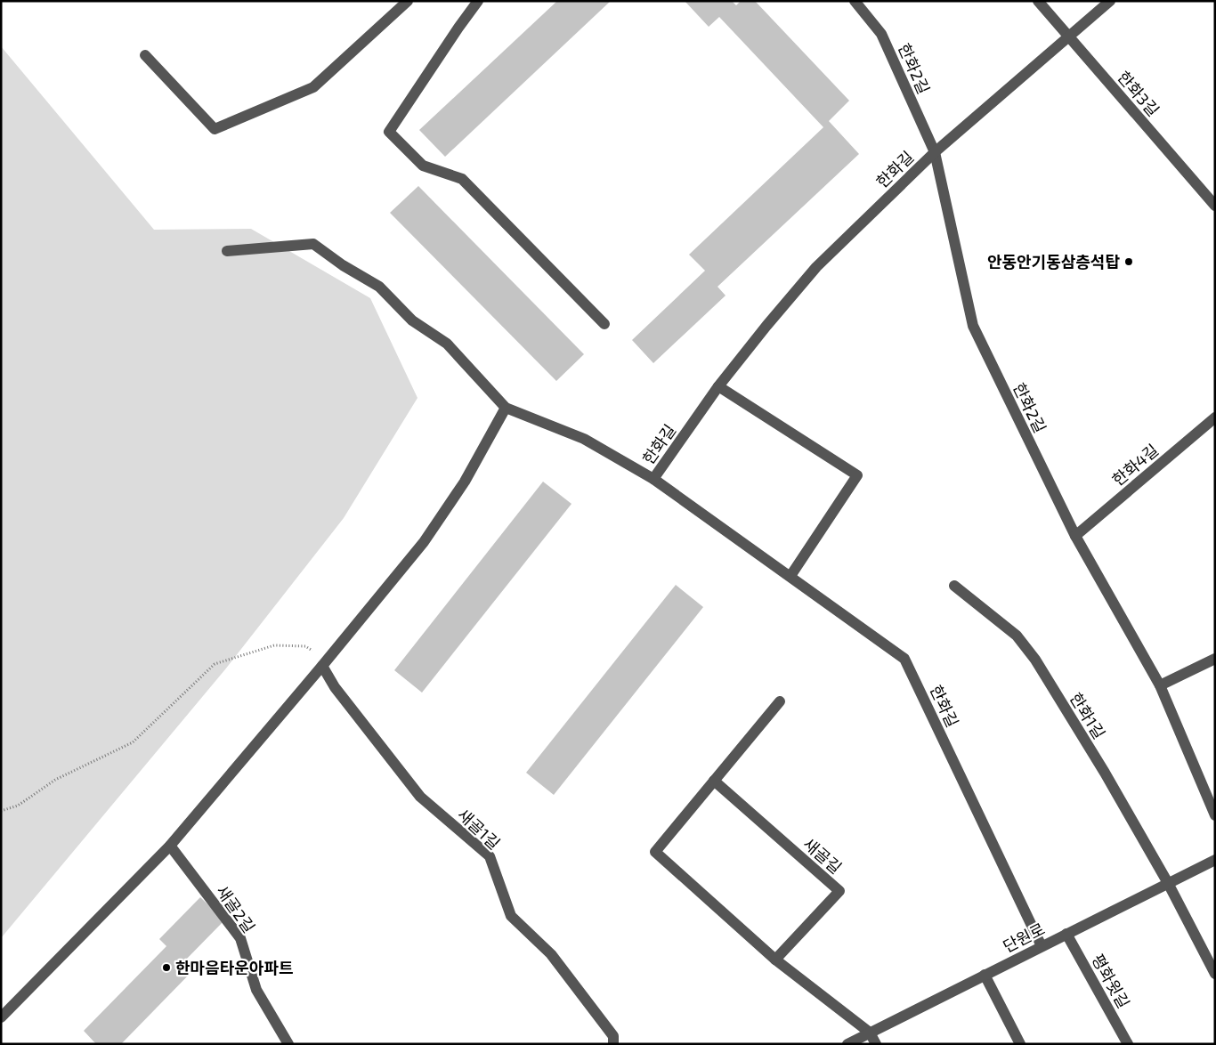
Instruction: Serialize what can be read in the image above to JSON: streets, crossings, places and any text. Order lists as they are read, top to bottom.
{
  "streets": {
    "street": [
      "한화2길",
      "한화3길",
      "한화길",
      "한화4길",
      "한화1길",
      "새골1길",
      "새골길",
      "새골2길",
      "단원로",
      "평화윗길"
    ]
  },
  "crossings": [
    ["한화2길", "한화길"],
    ["한화2길", "한화4길"],
    ["한화3길", "한화길"],
    ["한화길", "단원로"],
    ["한화1길", "단원로"],
    ["단원로", "평화윗길"]
  ],
  "places": ["안동안기동삼층석탑", "한마음타운아파트"]
}
